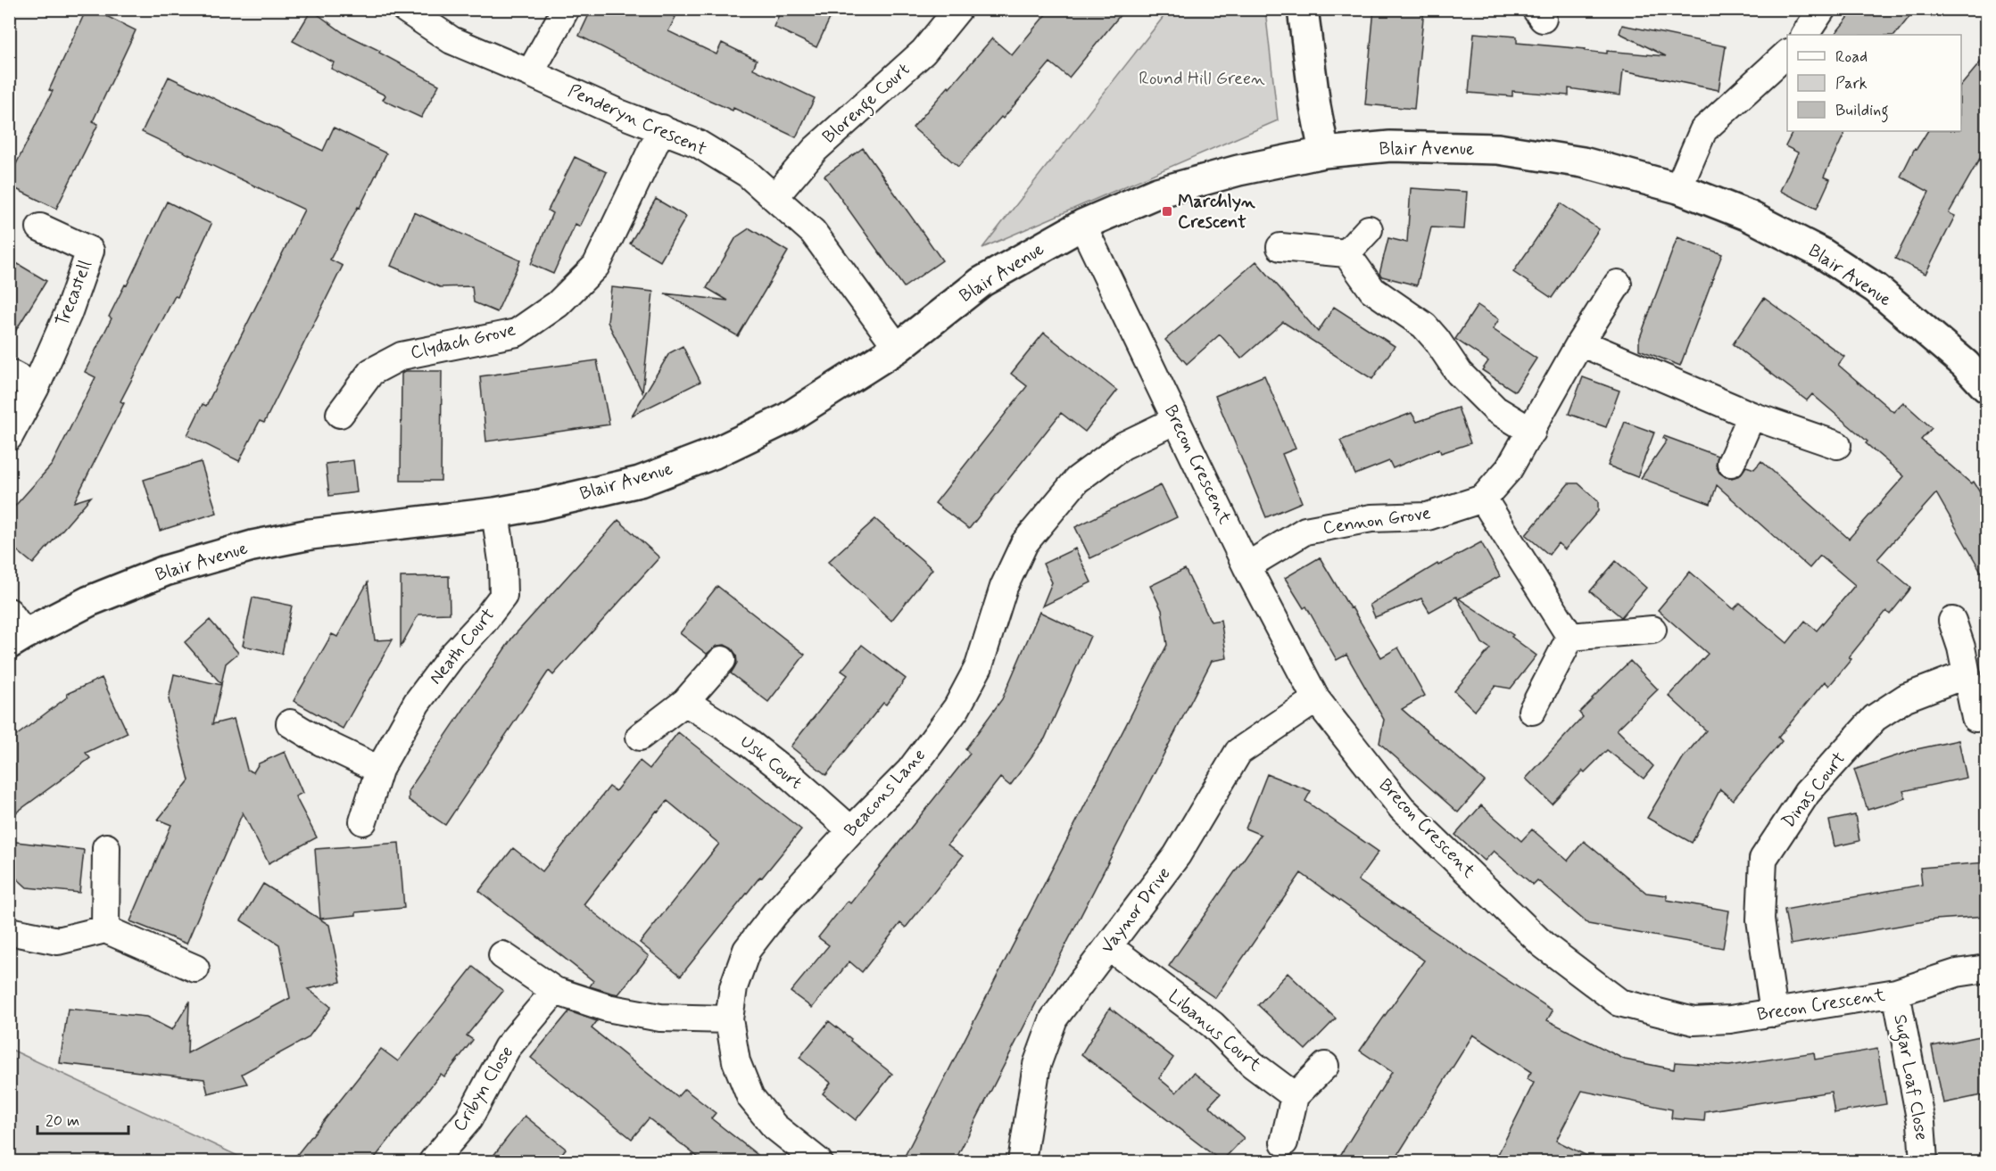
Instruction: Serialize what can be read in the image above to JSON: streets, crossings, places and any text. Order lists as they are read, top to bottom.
{
  "streets": {
    "street": [
      "Blorenge Court",
      "Penderyn Crescent",
      "Blair Avenue",
      "Trecastell",
      "Clydach Grove",
      "Brecon Crescent",
      "Cennon Grove",
      "Neath Court",
      "Usk Court",
      "Dinas Court",
      "Beacons Lane",
      "Vaynor Drive",
      "Libanus Court",
      "Sugar Loaf Close",
      "Cribyn Close"
    ]
  },
  "crossings": [
    ["Blorenge Court", "Penderyn Crescent"],
    ["Penderyn Crescent", "Blair Avenue"],
    ["Penderyn Crescent", "Clydach Grove"],
    ["Blair Avenue", "Brecon Crescent"],
    ["Blair Avenue", "Neath Court"],
    ["Brecon Crescent", "Cennon Grove"],
    ["Brecon Crescent", "Dinas Court"],
    ["Brecon Crescent", "Beacons Lane"],
    ["Brecon Crescent", "Vaynor Drive"],
    ["Brecon Crescent", "Sugar Loaf Close"],
    ["Usk Court", "Beacons Lane"],
    ["Vaynor Drive", "Libanus Court"]
  ],
  "parks": ["Round Hill Green"],
  "places": {
    "transit": ["Marchlyn Crescent"]
  },
  "legend": ["Road", "Park", "Building"],
  "scale_bar": "20 m"
}
